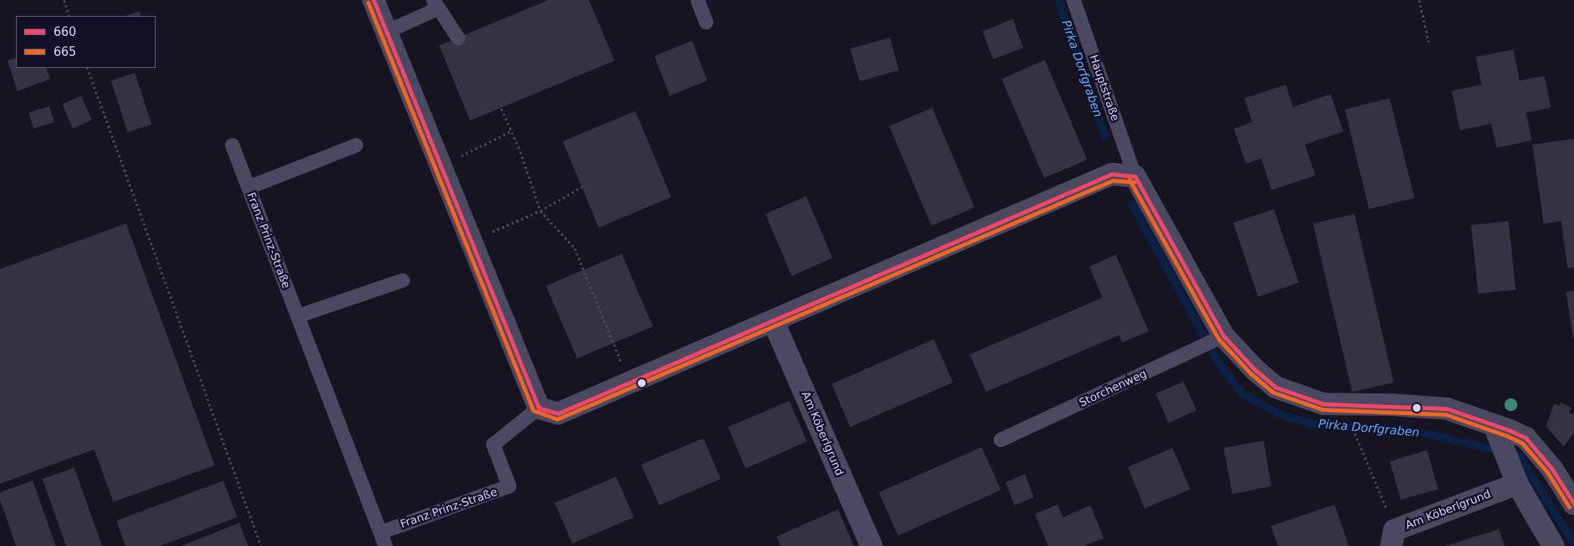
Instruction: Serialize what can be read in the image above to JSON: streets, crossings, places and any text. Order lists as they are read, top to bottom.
{
  "streets": {
    "street": ["Hauptstraße", "Am Köberlgrund"],
    "lane": ["Franz Prinz-Straße", "Storchenweg"]
  },
  "crossings": [
    ["Hauptstraße", "Storchenweg"]
  ],
  "water": ["Pirka Dorfgraben"],
  "lines": ["transit line 660", "transit line 665"],
  "legend": ["660", "665"]
}
